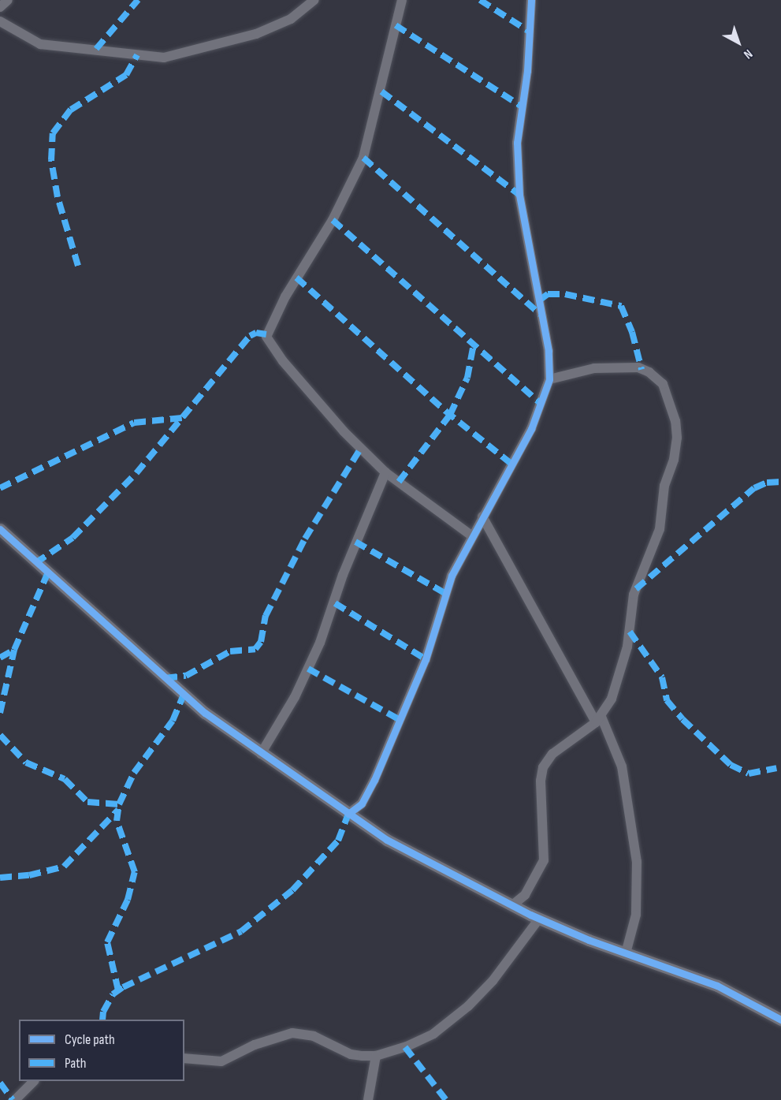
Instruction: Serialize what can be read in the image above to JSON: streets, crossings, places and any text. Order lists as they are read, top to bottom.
{
  "legend": ["Cycle path", "Path"],
  "north": "bottom right"
}
